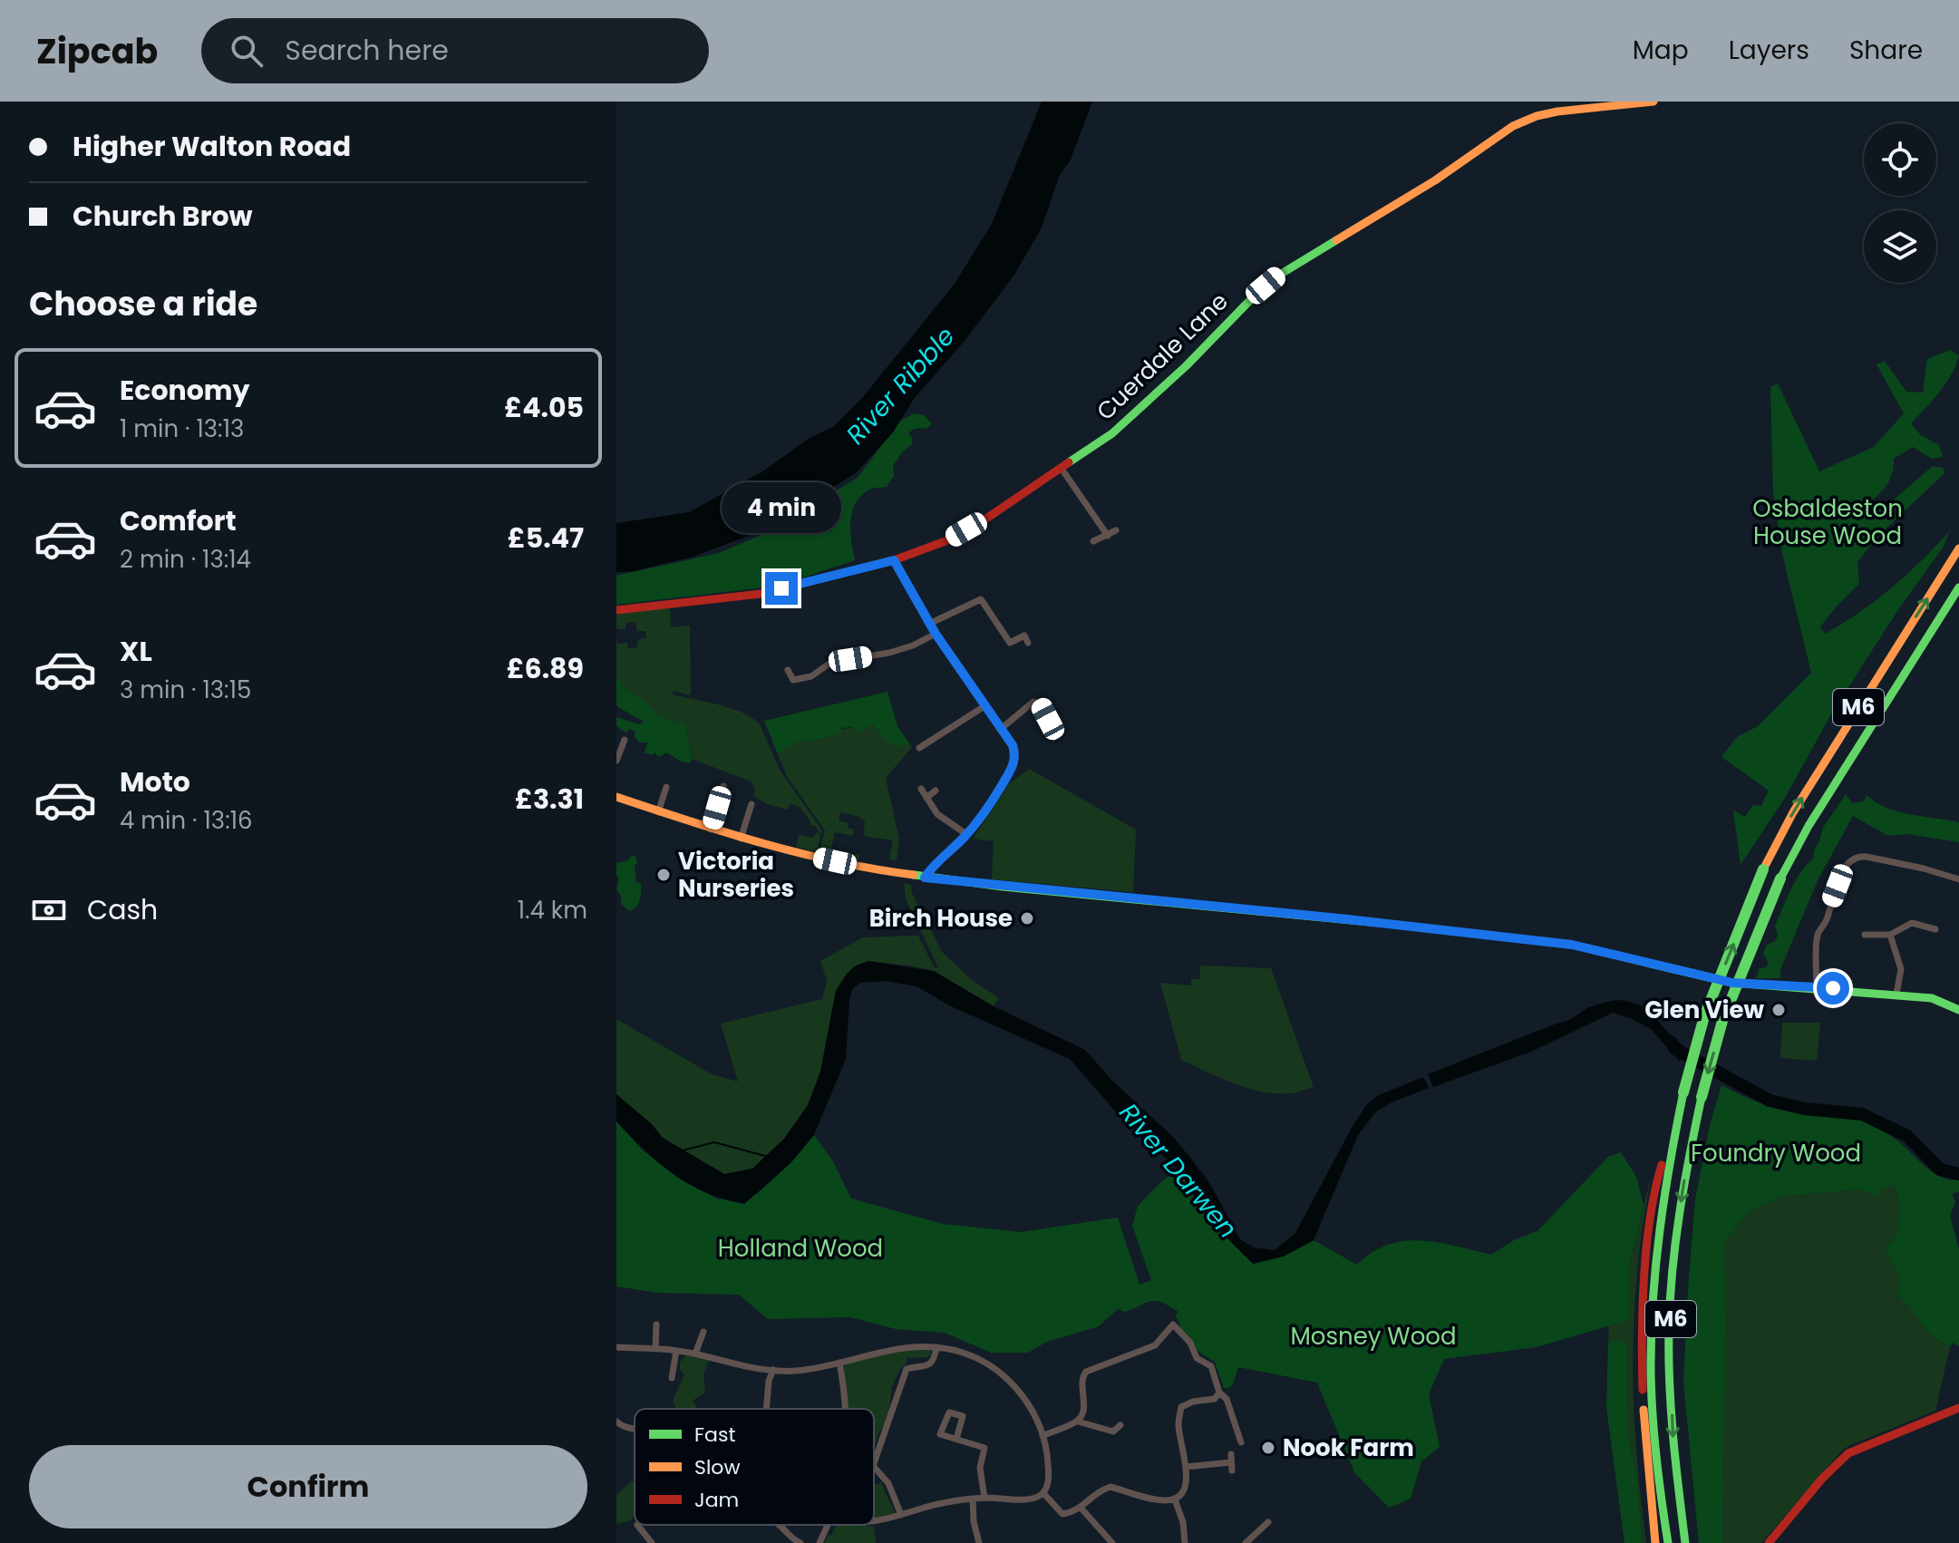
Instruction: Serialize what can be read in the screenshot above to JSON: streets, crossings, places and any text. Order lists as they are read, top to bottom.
{
  "streets": {
    "main road": ["Cuerdale Lane", "M6"]
  },
  "water": ["River Ribble", "River Darwen"],
  "parks": [
    "Osbaldeston House Wood",
    "Foundry Wood",
    "Holland Wood",
    "Mosney Wood"
  ],
  "places": [
    "Victoria Nurseries",
    "Birch House",
    "Glen View",
    "Nook Farm"
  ],
  "legend": ["Fast", "Slow", "Jam"],
  "page": {
    "header": "Zipcab",
    "search": "Search here",
    "nav": ["Map", "Layers", "Share"],
    "banner": ["Higher Walton Road", "Church Brow"],
    "heading": "Choose a ride",
    "list": [
      {
        "name": "Economy",
        "note": "1 min · 13:13",
        "value": "£4.05"
      },
      {
        "name": "Comfort",
        "note": "2 min · 13:14",
        "value": "£5.47"
      },
      {
        "name": "XL",
        "note": "3 min · 13:15",
        "value": "£6.89"
      },
      {
        "name": "Moto",
        "note": "4 min · 13:16",
        "value": "£3.31"
      }
    ],
    "bubble": "4 min",
    "pay": ["Cash", "1.4 km"],
    "buttons": "Confirm"
  }
}
